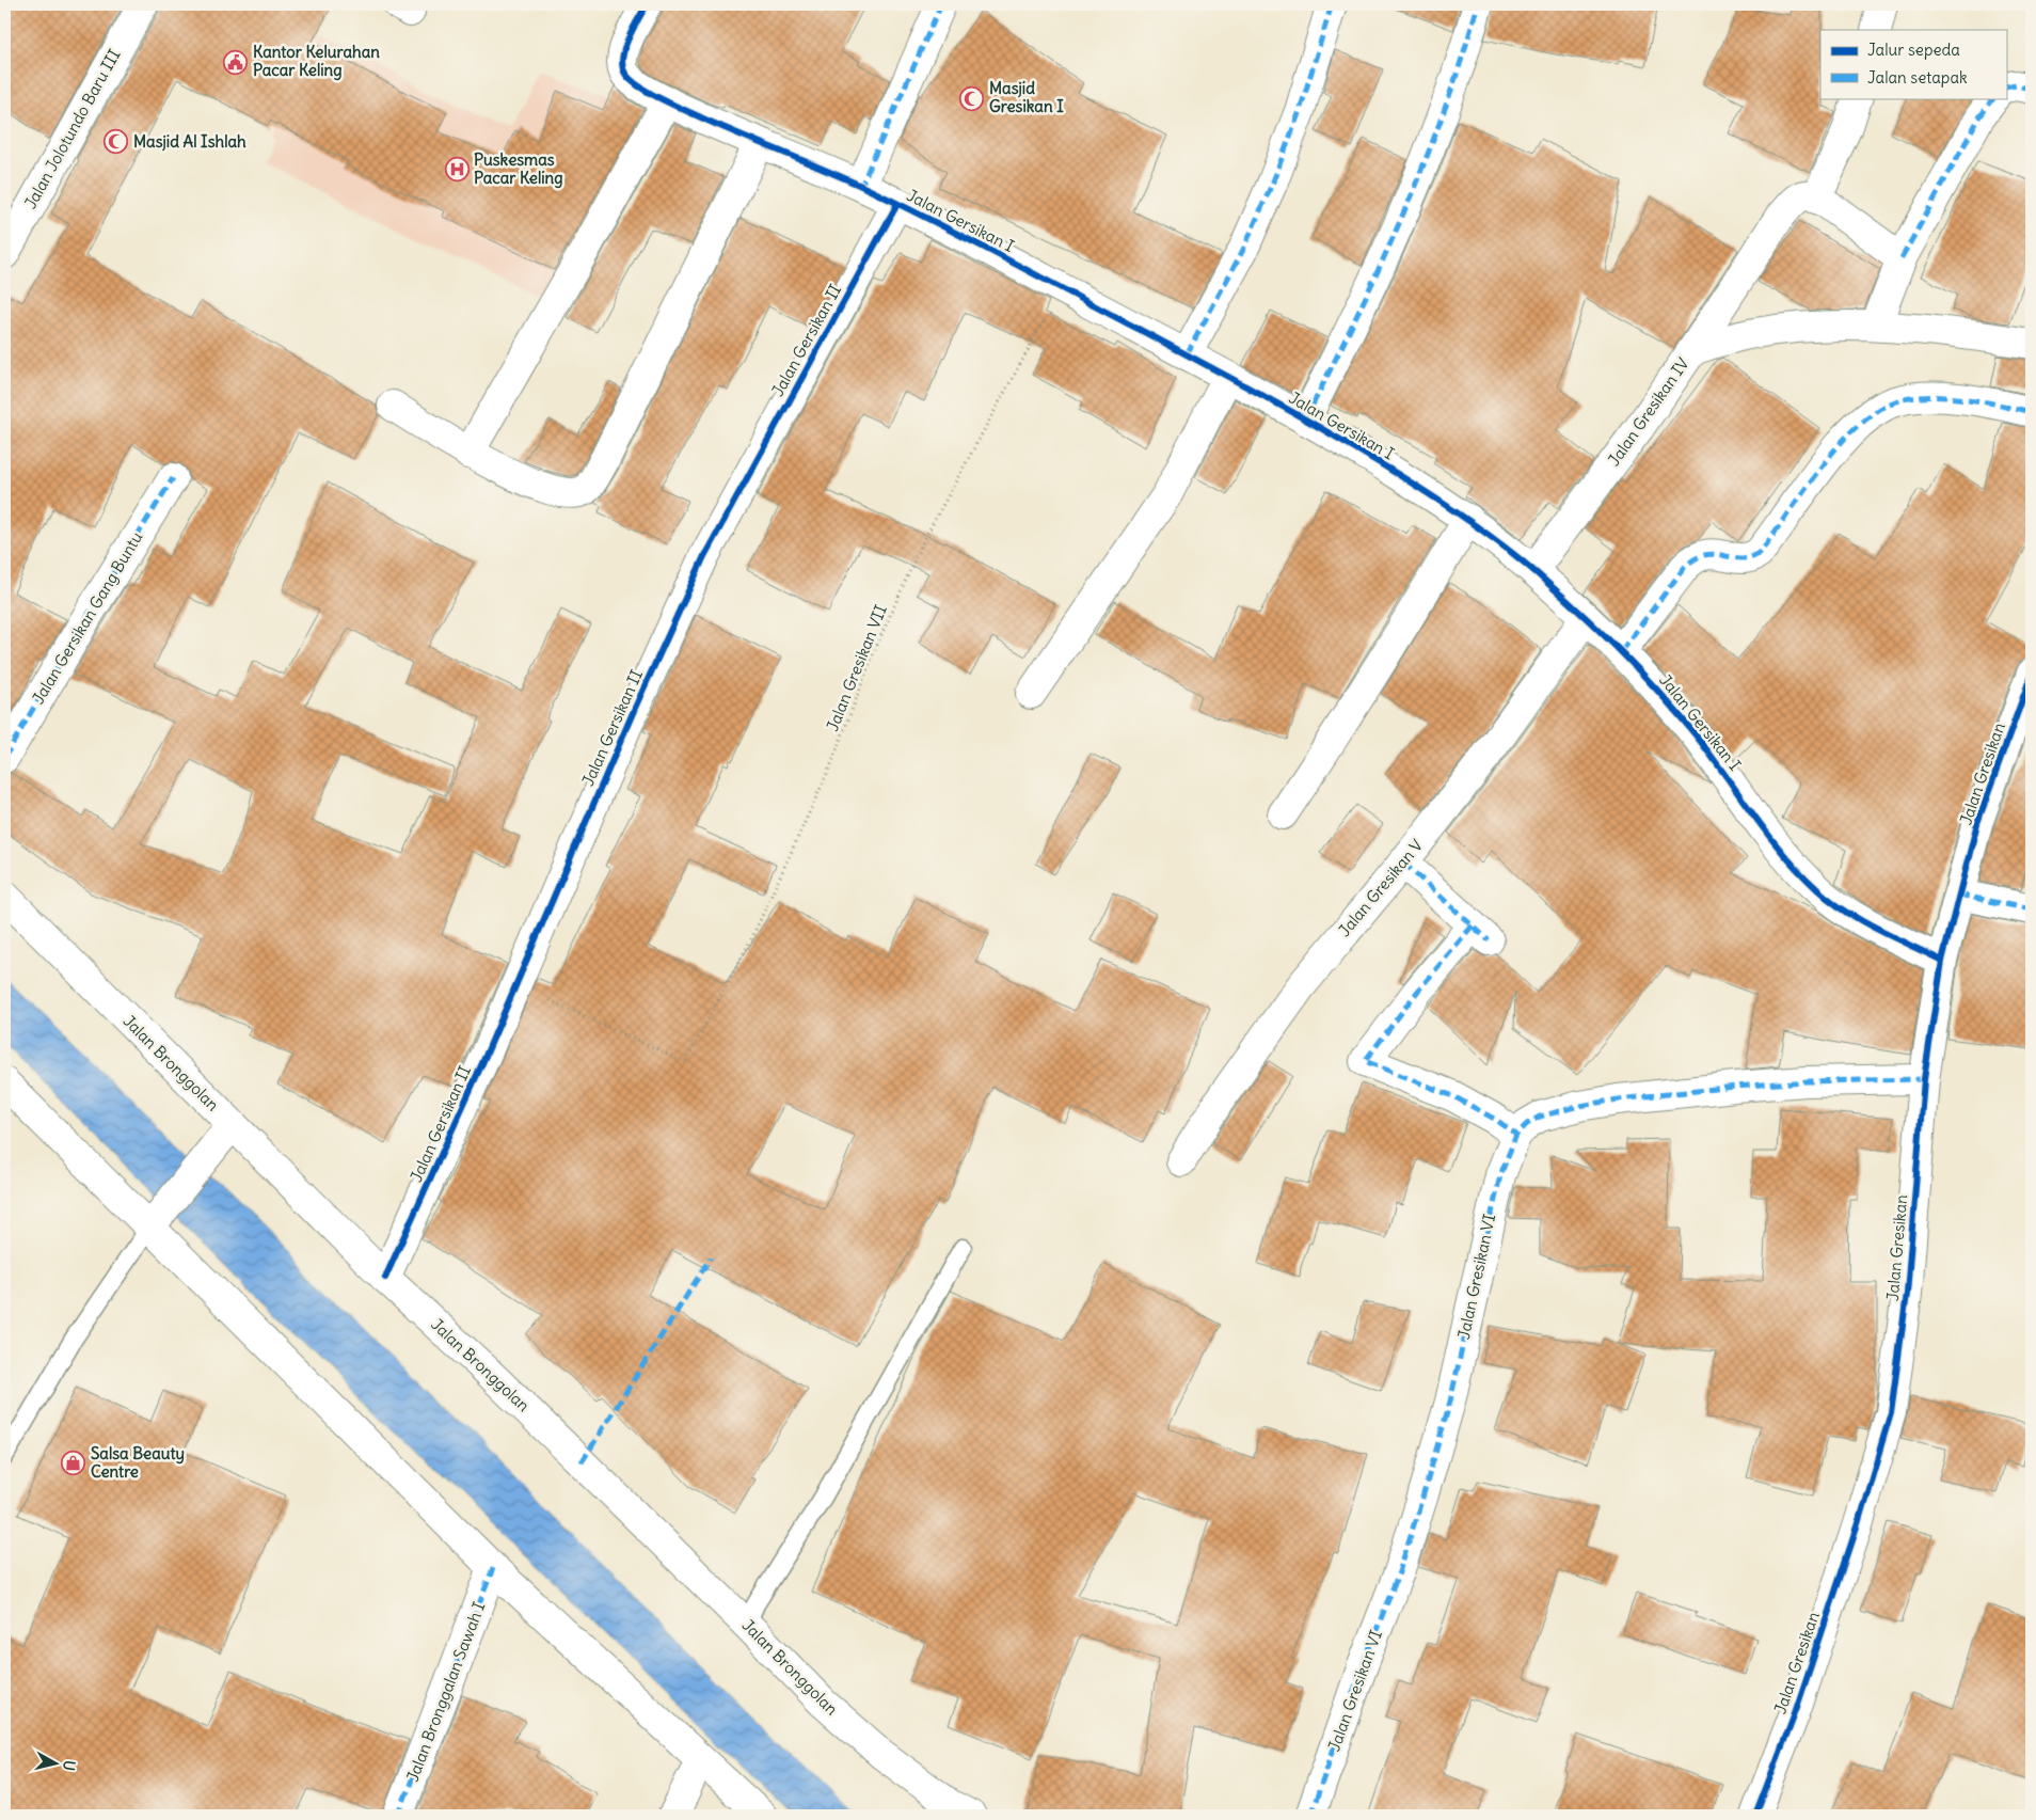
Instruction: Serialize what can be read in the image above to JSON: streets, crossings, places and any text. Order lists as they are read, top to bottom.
{
  "streets": {
    "street": [
      "Jalan Jolotundo Baru III",
      "Jalan Gersikan I",
      "Jalan Gersikan II",
      "Jalan Gresikan IV",
      "Jalan Gersikan Gang Buntu",
      "Jalan Gresikan",
      "Jalan Gresikan V",
      "Jalan Bronggolan",
      "Jalan Gresikan VI",
      "Jalan Bronggalan Sawah I"
    ],
    "path": ["Jalan Gresikan VII"]
  },
  "crossings": [
    ["Jalan Gersikan I", "Jalan Gersikan II"],
    ["Jalan Gersikan I", "Jalan Gresikan IV"],
    ["Jalan Gersikan I", "Jalan Gresikan VII"],
    ["Jalan Gersikan I", "Jalan Gresikan"],
    ["Jalan Gersikan I", "Jalan Gresikan V"],
    ["Jalan Gersikan II", "Jalan Gresikan VII"],
    ["Jalan Gersikan II", "Jalan Bronggolan"],
    ["Jalan Gresikan", "Jalan Gresikan VI"]
  ],
  "places": {
    "public building": ["Kantor Kelurahan Pacar Keling"],
    "mosque": ["Masjid Gresikan I", "Masjid Al Ishlah"],
    "hospital": ["Puskesmas Pacar Keling"],
    "shop": ["Salsa Beauty Centre"]
  },
  "legend": ["Jalur sepeda", "Jalan setapak"],
  "north": "right"
}
